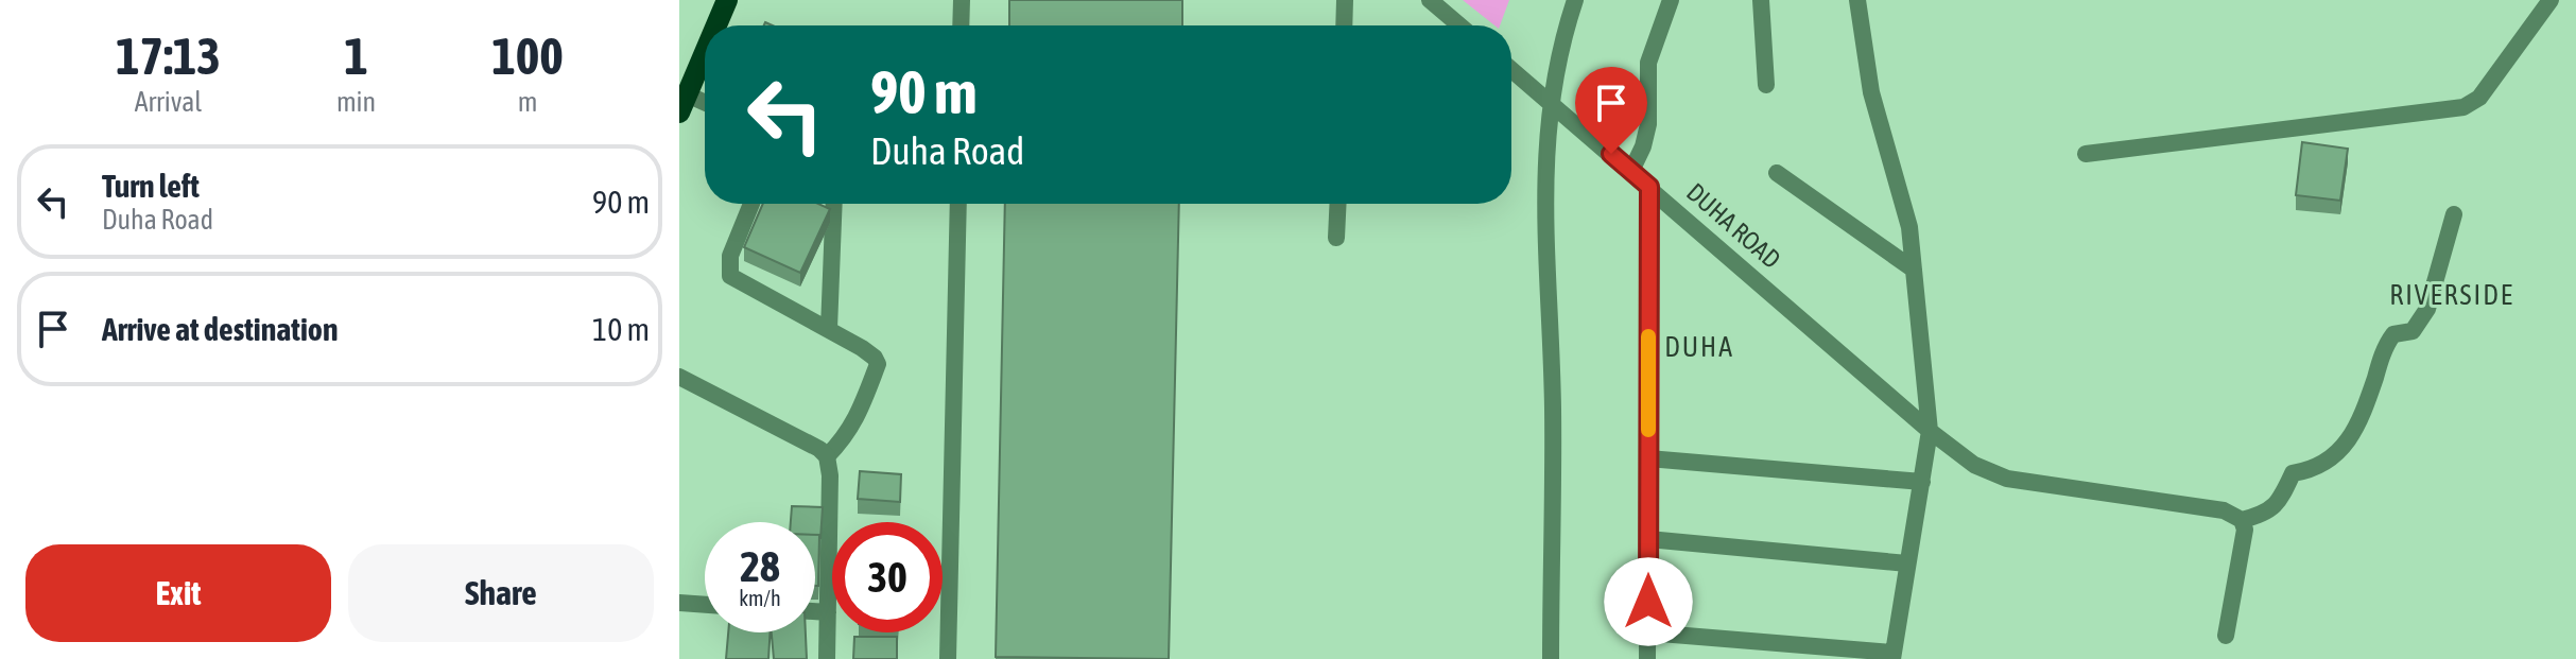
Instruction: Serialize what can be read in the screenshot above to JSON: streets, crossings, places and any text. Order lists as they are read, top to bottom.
{
  "streets": {
    "street": ["DUHA ROAD"]
  },
  "districts": ["RIVERSIDE", "DUHA"],
  "page": {
    "eta": [
      "17:13",
      "Arrival",
      "1",
      "min",
      "100",
      "m"
    ],
    "turn": ["90 m", "Duha Road"],
    "list": [
      {
        "name": "Turn left",
        "note": "Duha Road",
        "value": "90 m"
      },
      {
        "name": "Arrive at destination",
        "value": "10 m"
      }
    ],
    "speed": "28 km/h",
    "limit": "30",
    "buttons": ["Exit", "Share"]
  }
}
